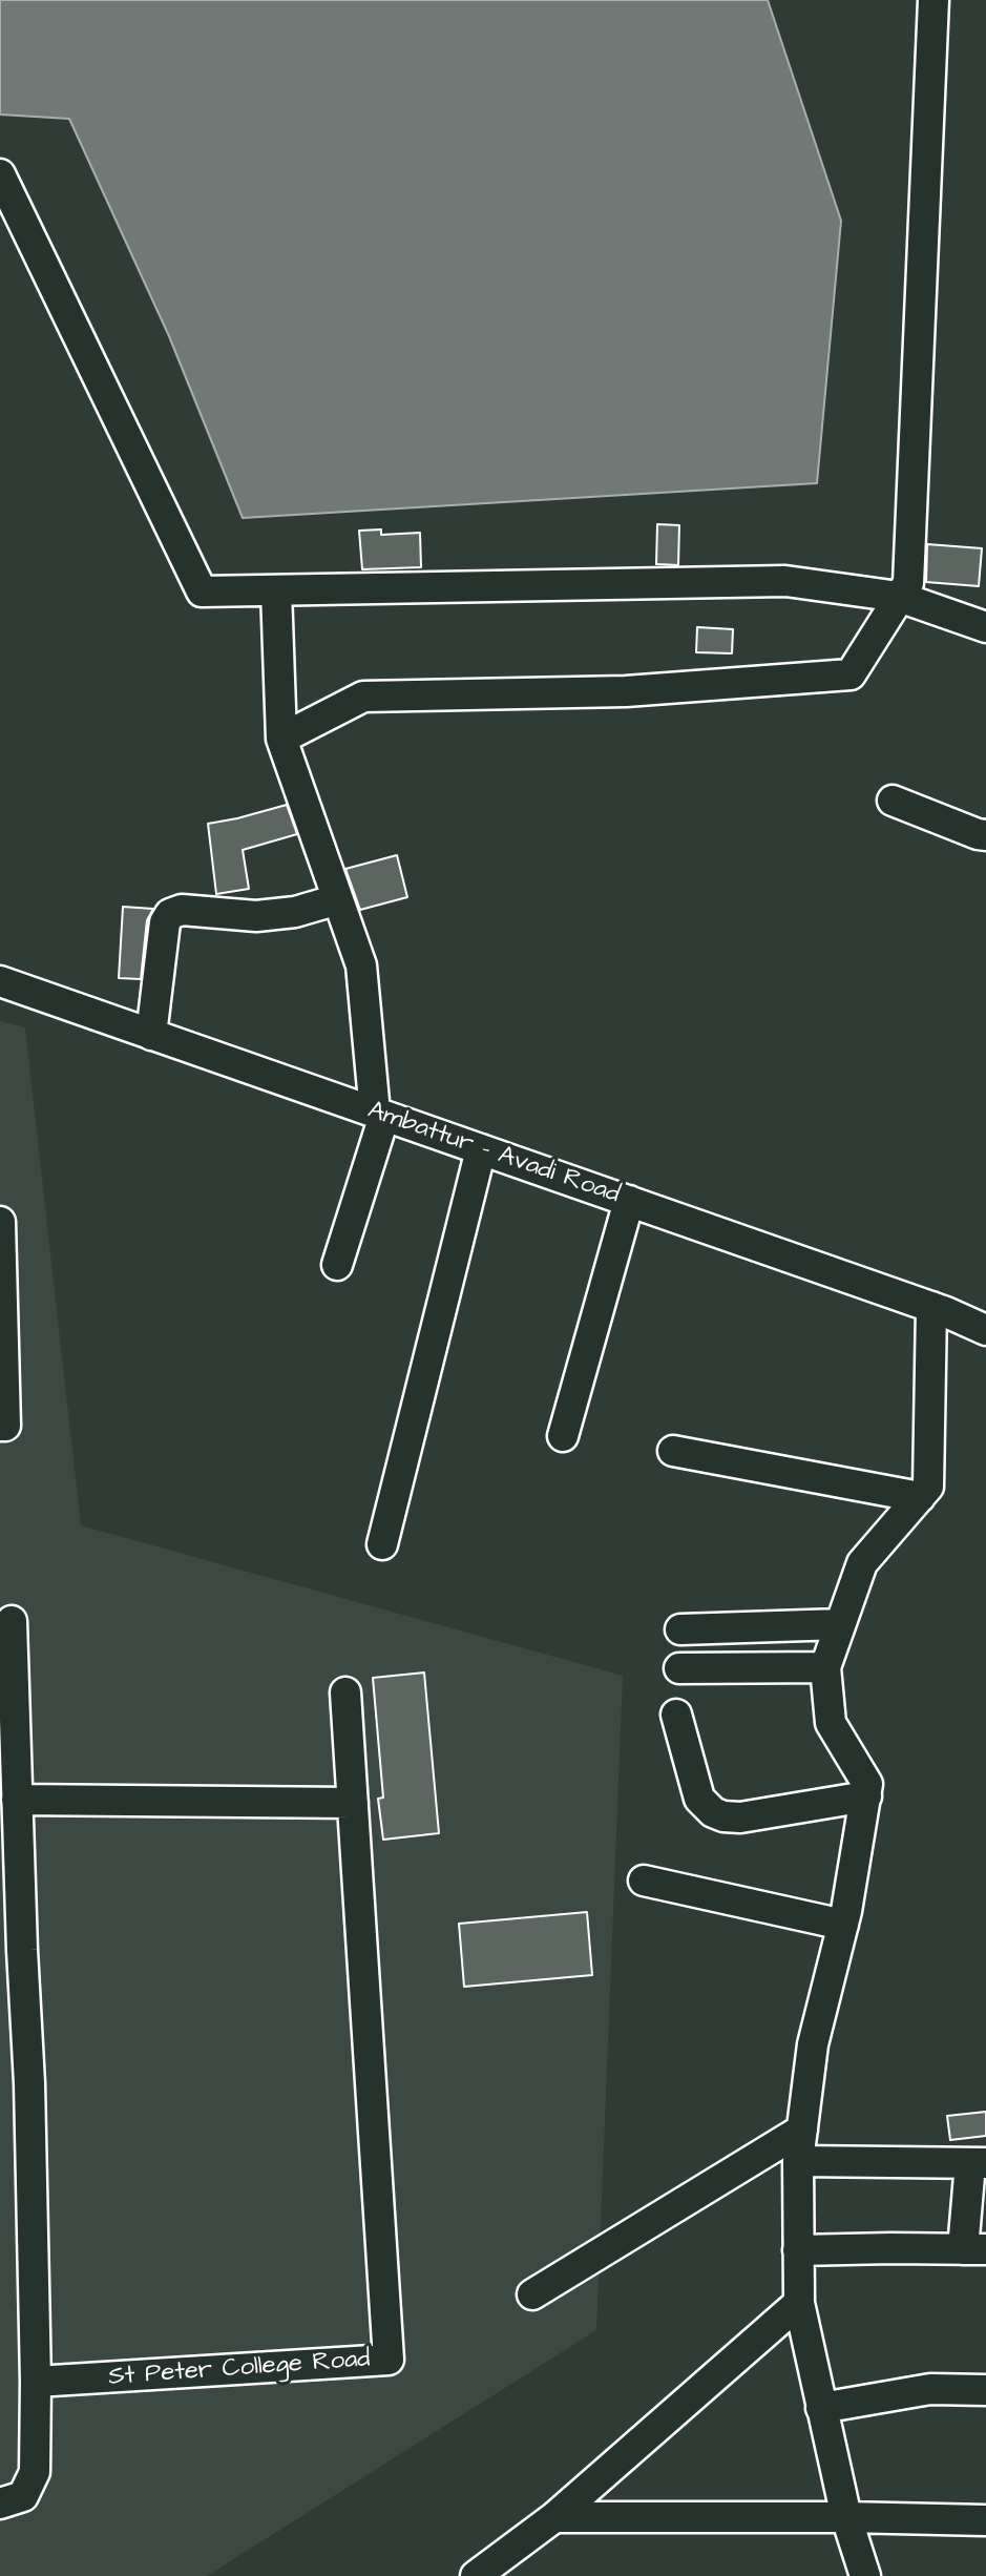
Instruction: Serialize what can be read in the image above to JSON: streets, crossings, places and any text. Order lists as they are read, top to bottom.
{
  "streets": {
    "street": ["Ambattur - Avadi Road", "St Peter College Road"]
  }
}
